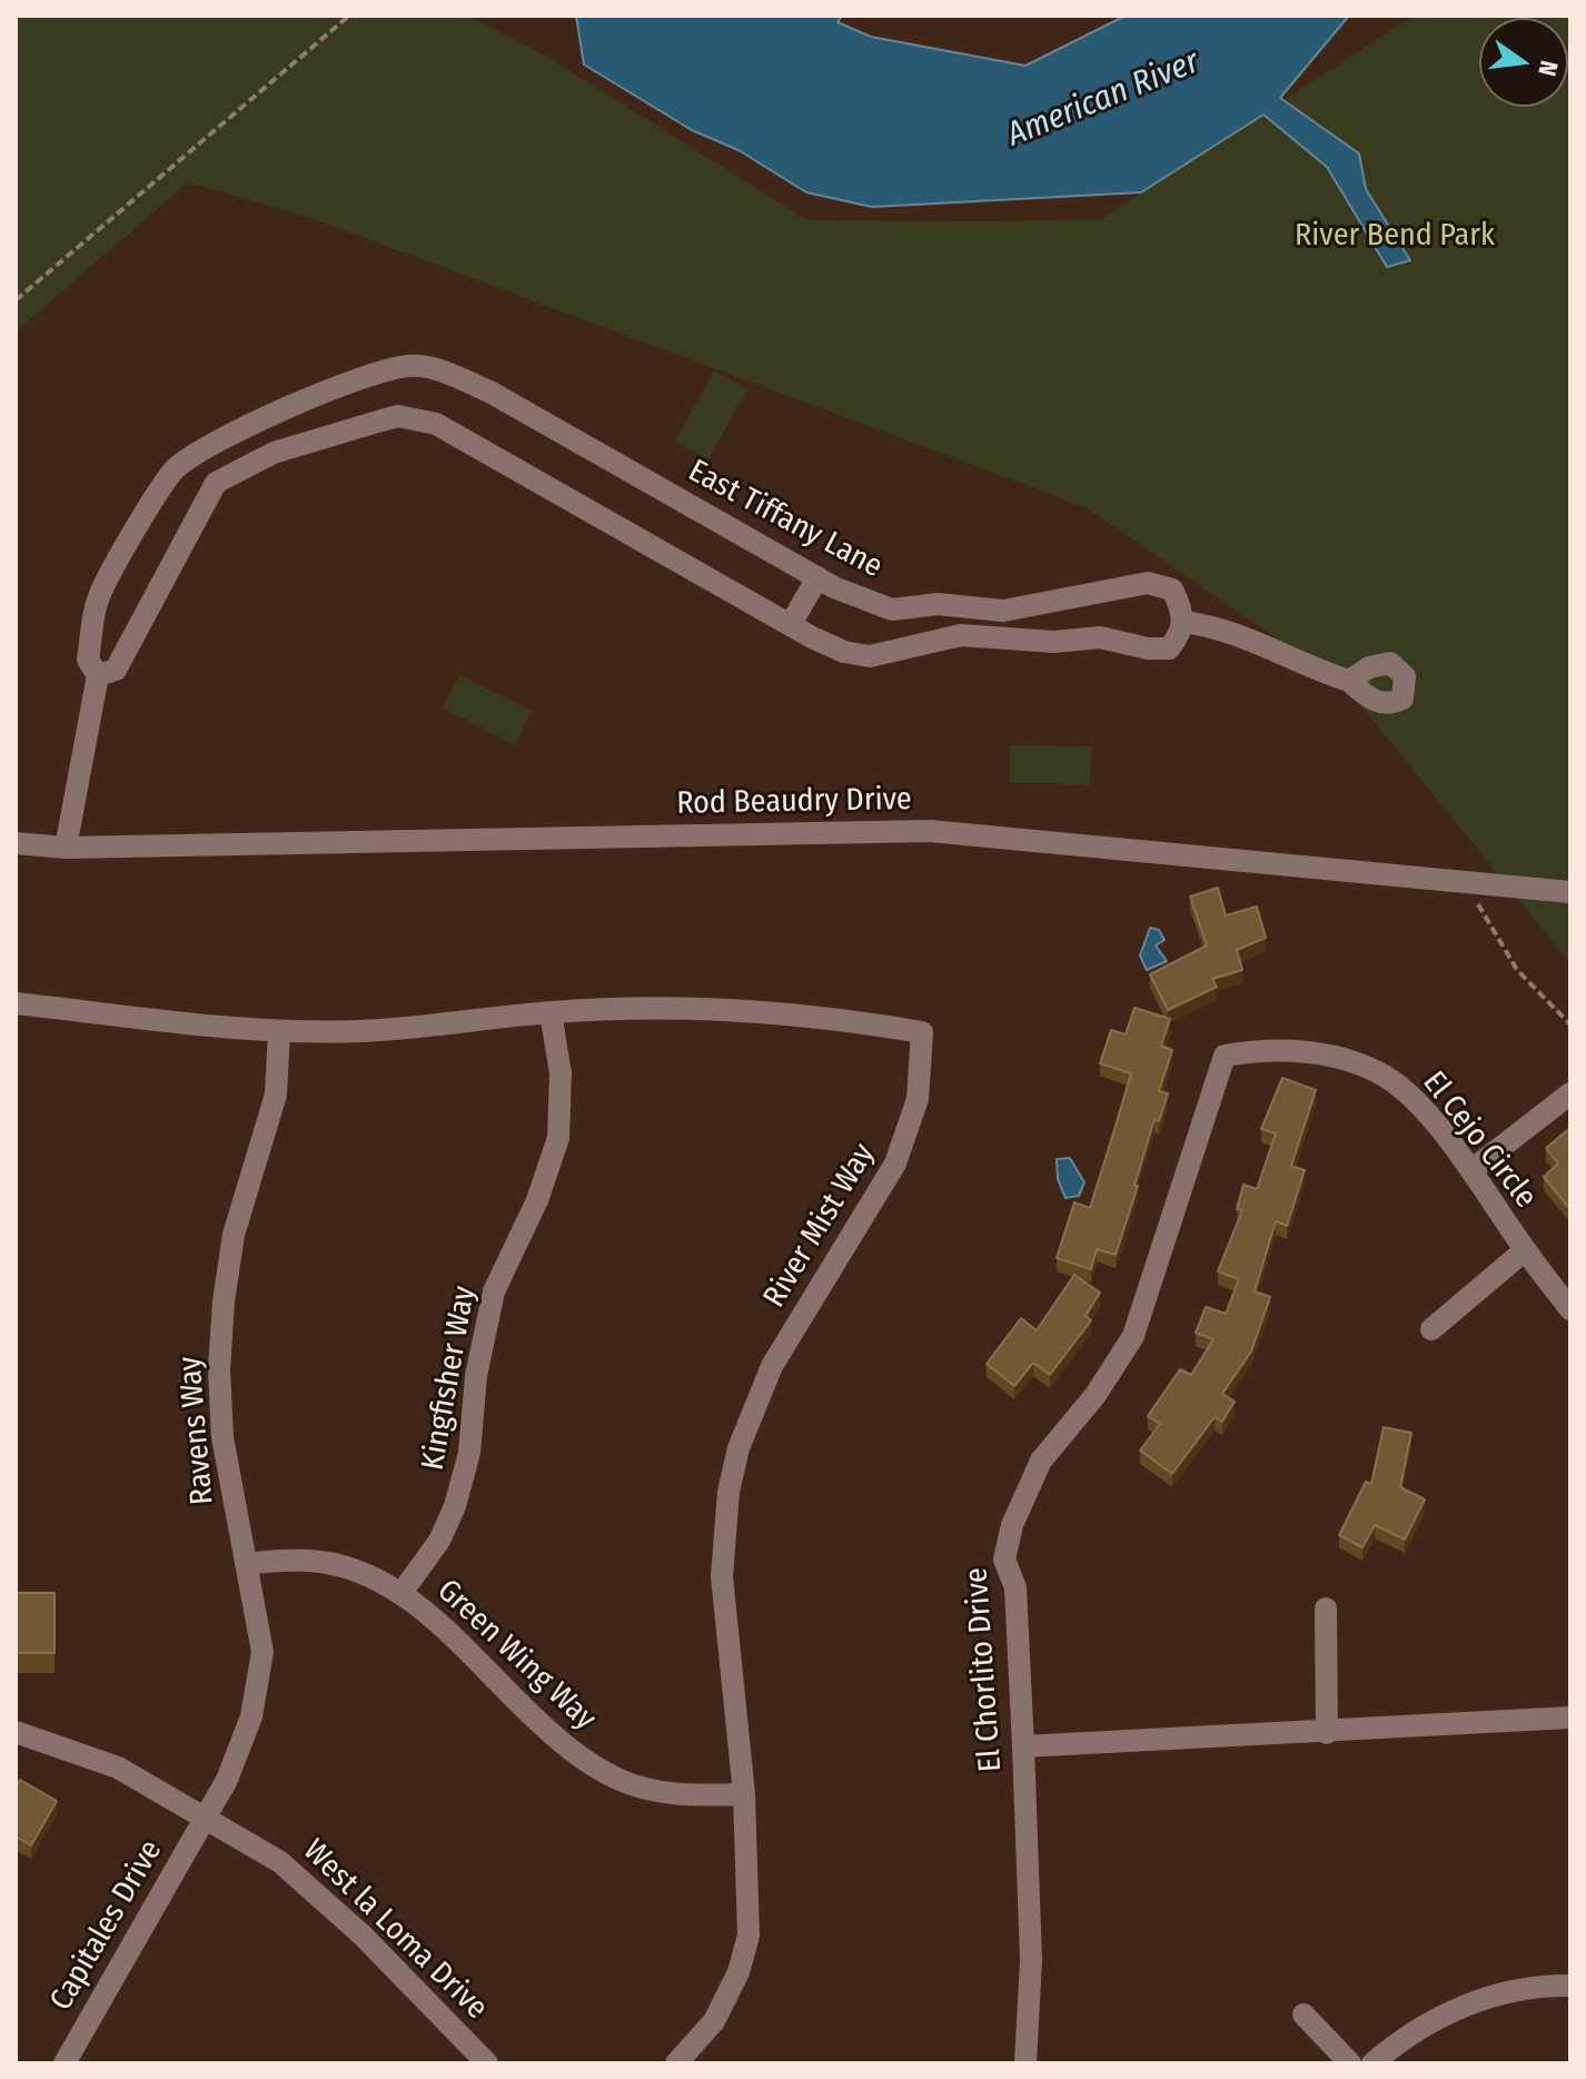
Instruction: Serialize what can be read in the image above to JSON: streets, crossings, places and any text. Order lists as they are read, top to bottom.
{
  "streets": {
    "street": [
      "East Tiffany Lane",
      "Rod Beaudry Drive",
      "El Cejo Circle",
      "River Mist Way",
      "Kingfisher Way",
      "Ravens Way",
      "Green Wing Way",
      "El Chorlito Drive",
      "Capitales Drive",
      "West la Loma Drive"
    ]
  },
  "crossings": [
    ["East Tiffany Lane", "Rod Beaudry Drive"],
    ["El Cejo Circle", "El Chorlito Drive"],
    ["River Mist Way", "Kingfisher Way"],
    ["River Mist Way", "Ravens Way"],
    ["River Mist Way", "Green Wing Way"],
    ["Kingfisher Way", "Green Wing Way"],
    ["Ravens Way", "Green Wing Way"],
    ["Ravens Way", "Capitales Drive"],
    ["Ravens Way", "West la Loma Drive"],
    ["Capitales Drive", "West la Loma Drive"]
  ],
  "water": ["American River"],
  "parks": ["River Bend Park"],
  "north": "right"
}
